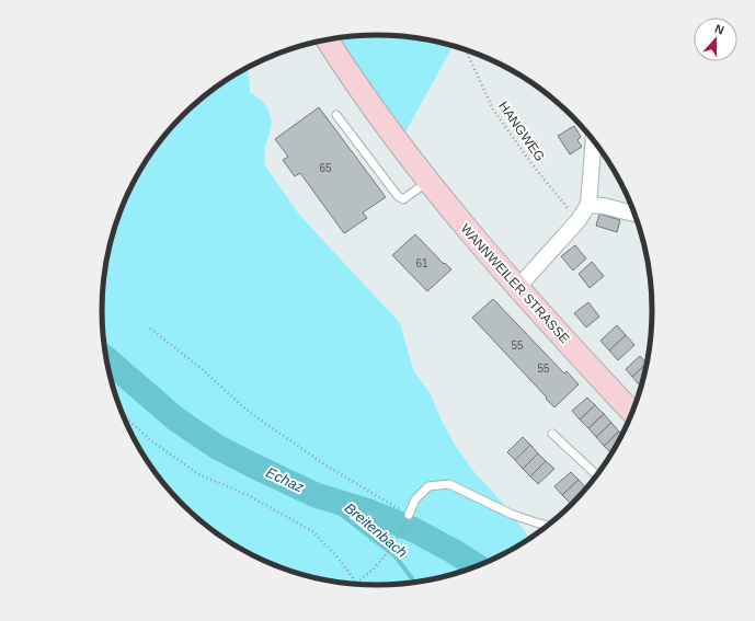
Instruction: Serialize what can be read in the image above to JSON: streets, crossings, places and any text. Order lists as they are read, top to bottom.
{
  "streets": {
    "main road": ["WANNWEILER STRASSE"],
    "path": ["HANGWEG"]
  },
  "water": ["Echaz", "Breitenbach"],
  "house_numbers": [
    "65",
    "61",
    "55",
    "55"
  ],
  "north": "top"
}
